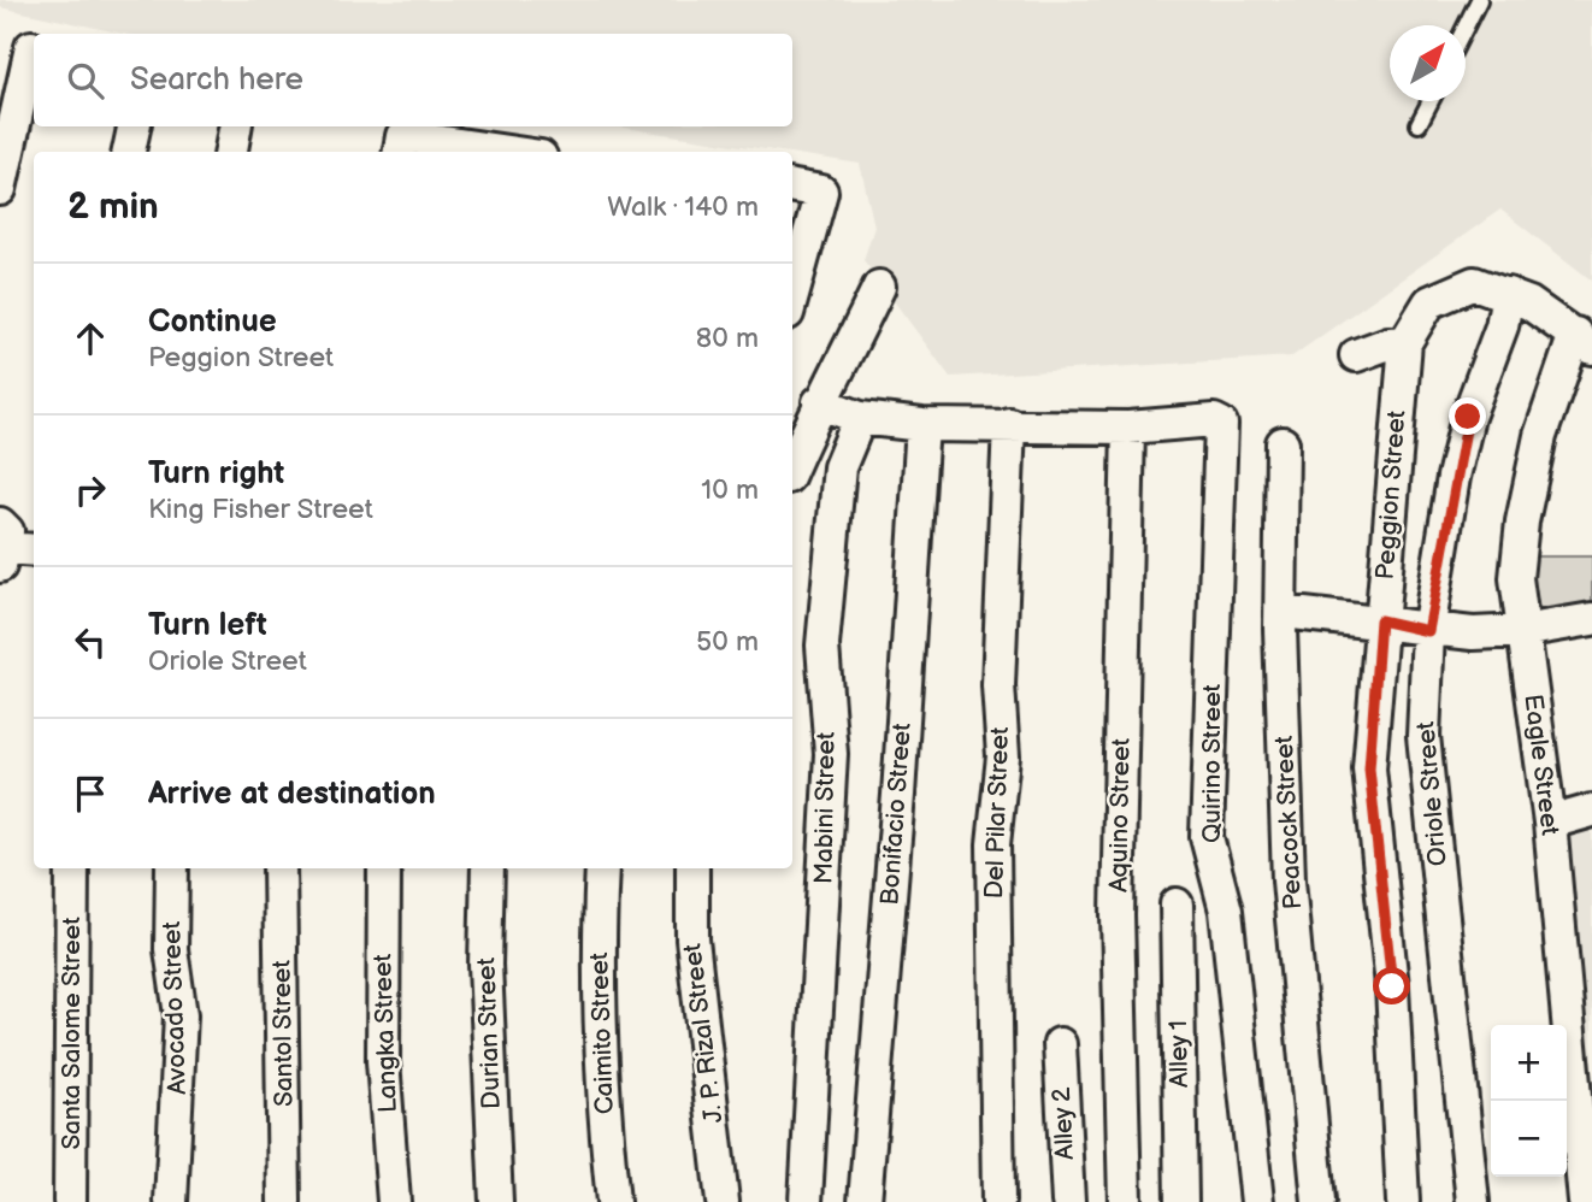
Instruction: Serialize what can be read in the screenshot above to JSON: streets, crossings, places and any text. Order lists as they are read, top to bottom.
{
  "streets": {
    "street": [
      "Peggion Street",
      "Quirino Street",
      "Eagle Street",
      "Oriole Street",
      "Mabini Street",
      "Del Pilar Street",
      "Bonifacio Street",
      "Aquino Street",
      "Peacock Street",
      "Avocado Street",
      "Santa Salome Street",
      "Santol Street",
      "Langka Street",
      "Durian Street",
      "Caimito Street",
      "J. P. Rizal Street",
      "Alley 1",
      "Alley 2"
    ]
  },
  "crossings": [
    ["Quirino Street", "Aquino Street"]
  ],
  "north": "top right",
  "page": {
    "search": "Search here",
    "heading": ["2 min", "Walk · 140 m"],
    "list": [
      ["Continue", "Peggion Street", "80 m"],
      ["Turn right", "King Fisher Street", "10 m"],
      ["Turn left", "Oriole Street", "50 m"],
      "Arrive at destination"
    ],
    "map_buttons": ["+", "−"]
  }
}
